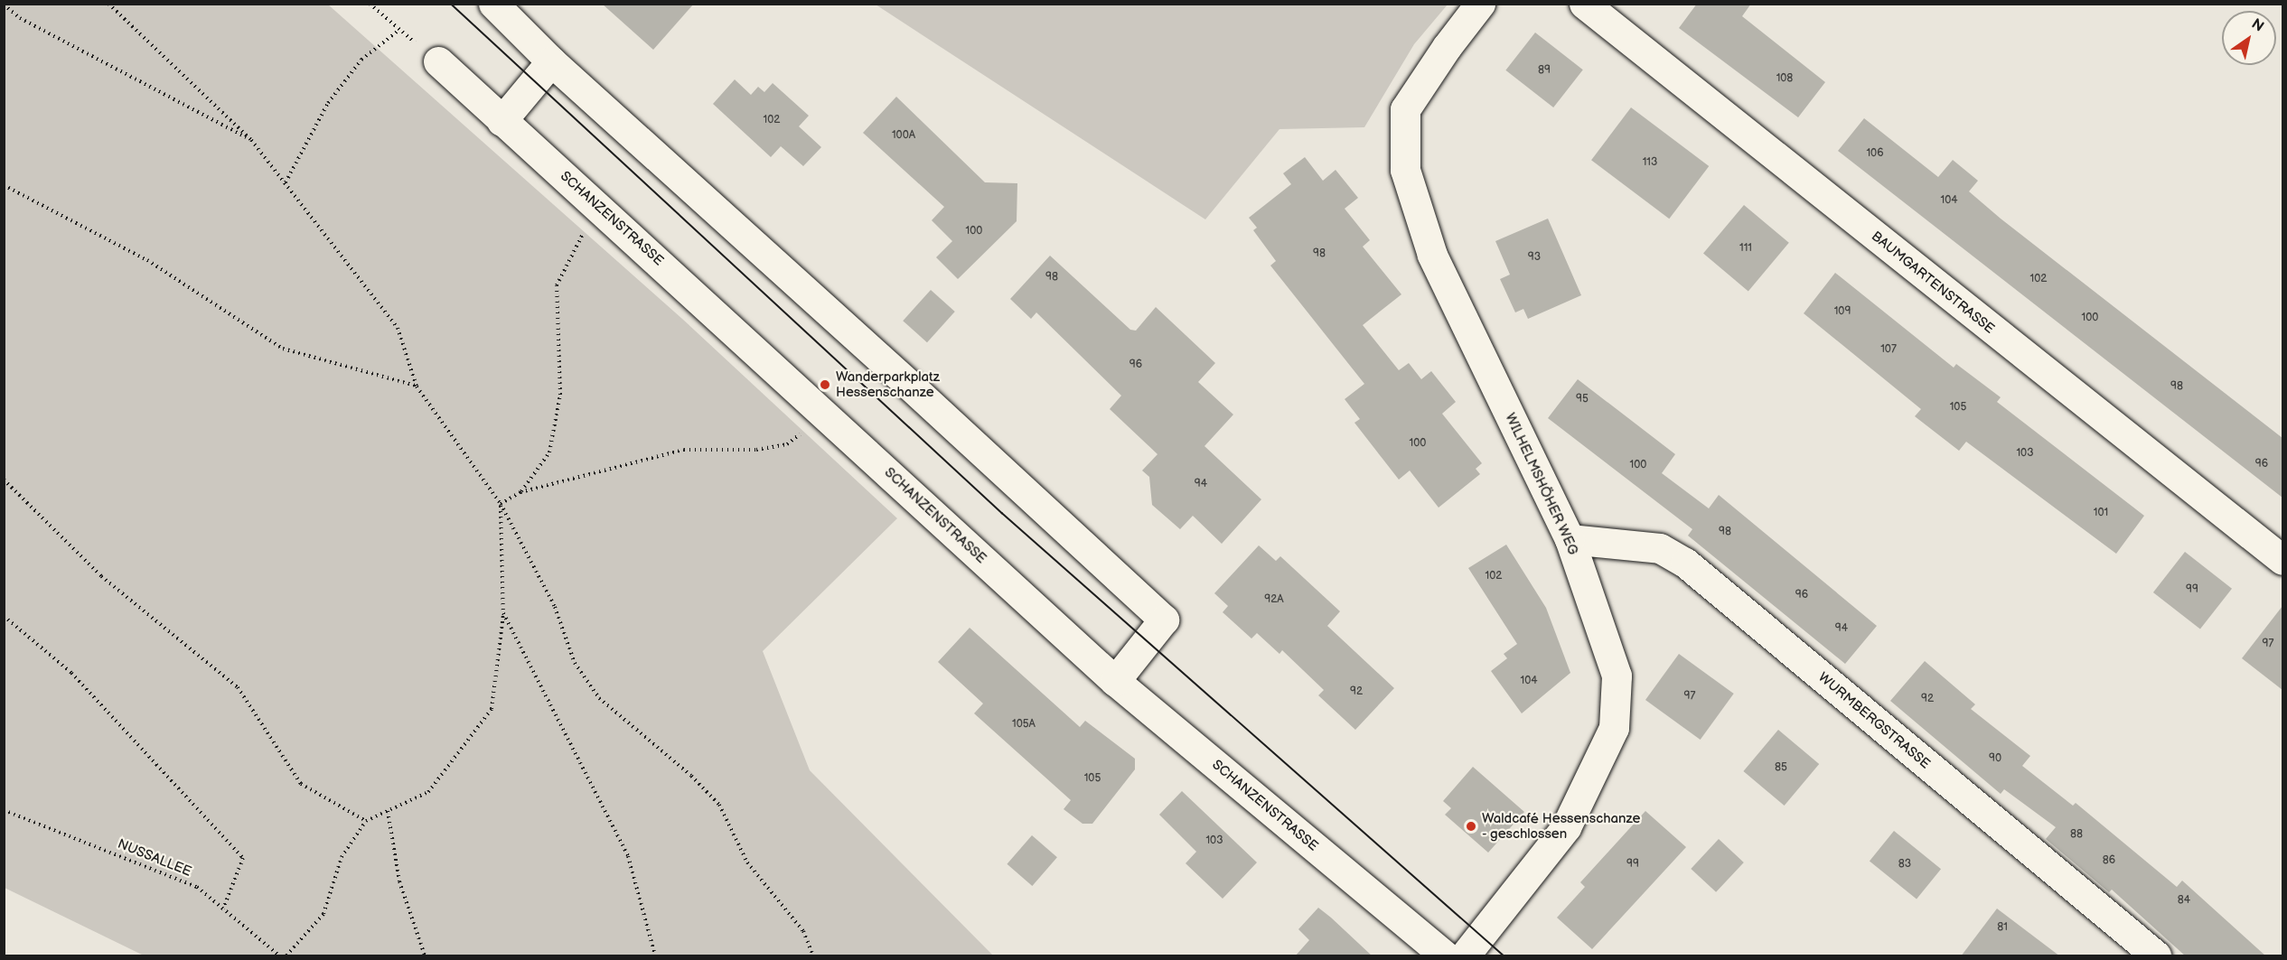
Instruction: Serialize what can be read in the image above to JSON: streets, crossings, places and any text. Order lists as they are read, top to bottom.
{
  "streets": {
    "street": [
      "SCHANZENSTRASSE",
      "BAUMGARTENSTRASSE",
      "WILHELMSHÖHER WEG",
      "WURMBERGSTRASSE"
    ],
    "path": ["NUSSALLEE"]
  },
  "crossings": [
    ["WILHELMSHÖHER WEG", "WURMBERGSTRASSE"]
  ],
  "places": ["Wanderparkplatz Hessenschanze", "Waldcafé Hessenschanze - geschlossen"],
  "house_numbers": [
    "89",
    "108",
    "102",
    "100A",
    "106",
    "113",
    "104",
    "100",
    "111",
    "98",
    "93",
    "98",
    "102",
    "109",
    "100",
    "107",
    "96",
    "98",
    "95",
    "105",
    "100",
    "103",
    "96",
    "100",
    "94",
    "101",
    "98",
    "102",
    "99",
    "96",
    "92A",
    "94",
    "97",
    "104",
    "92",
    "97",
    "92",
    "105A",
    "90",
    "85",
    "105",
    "88",
    "103",
    "86",
    "99",
    "83",
    "84",
    "81"
  ],
  "north": "top right"
}
